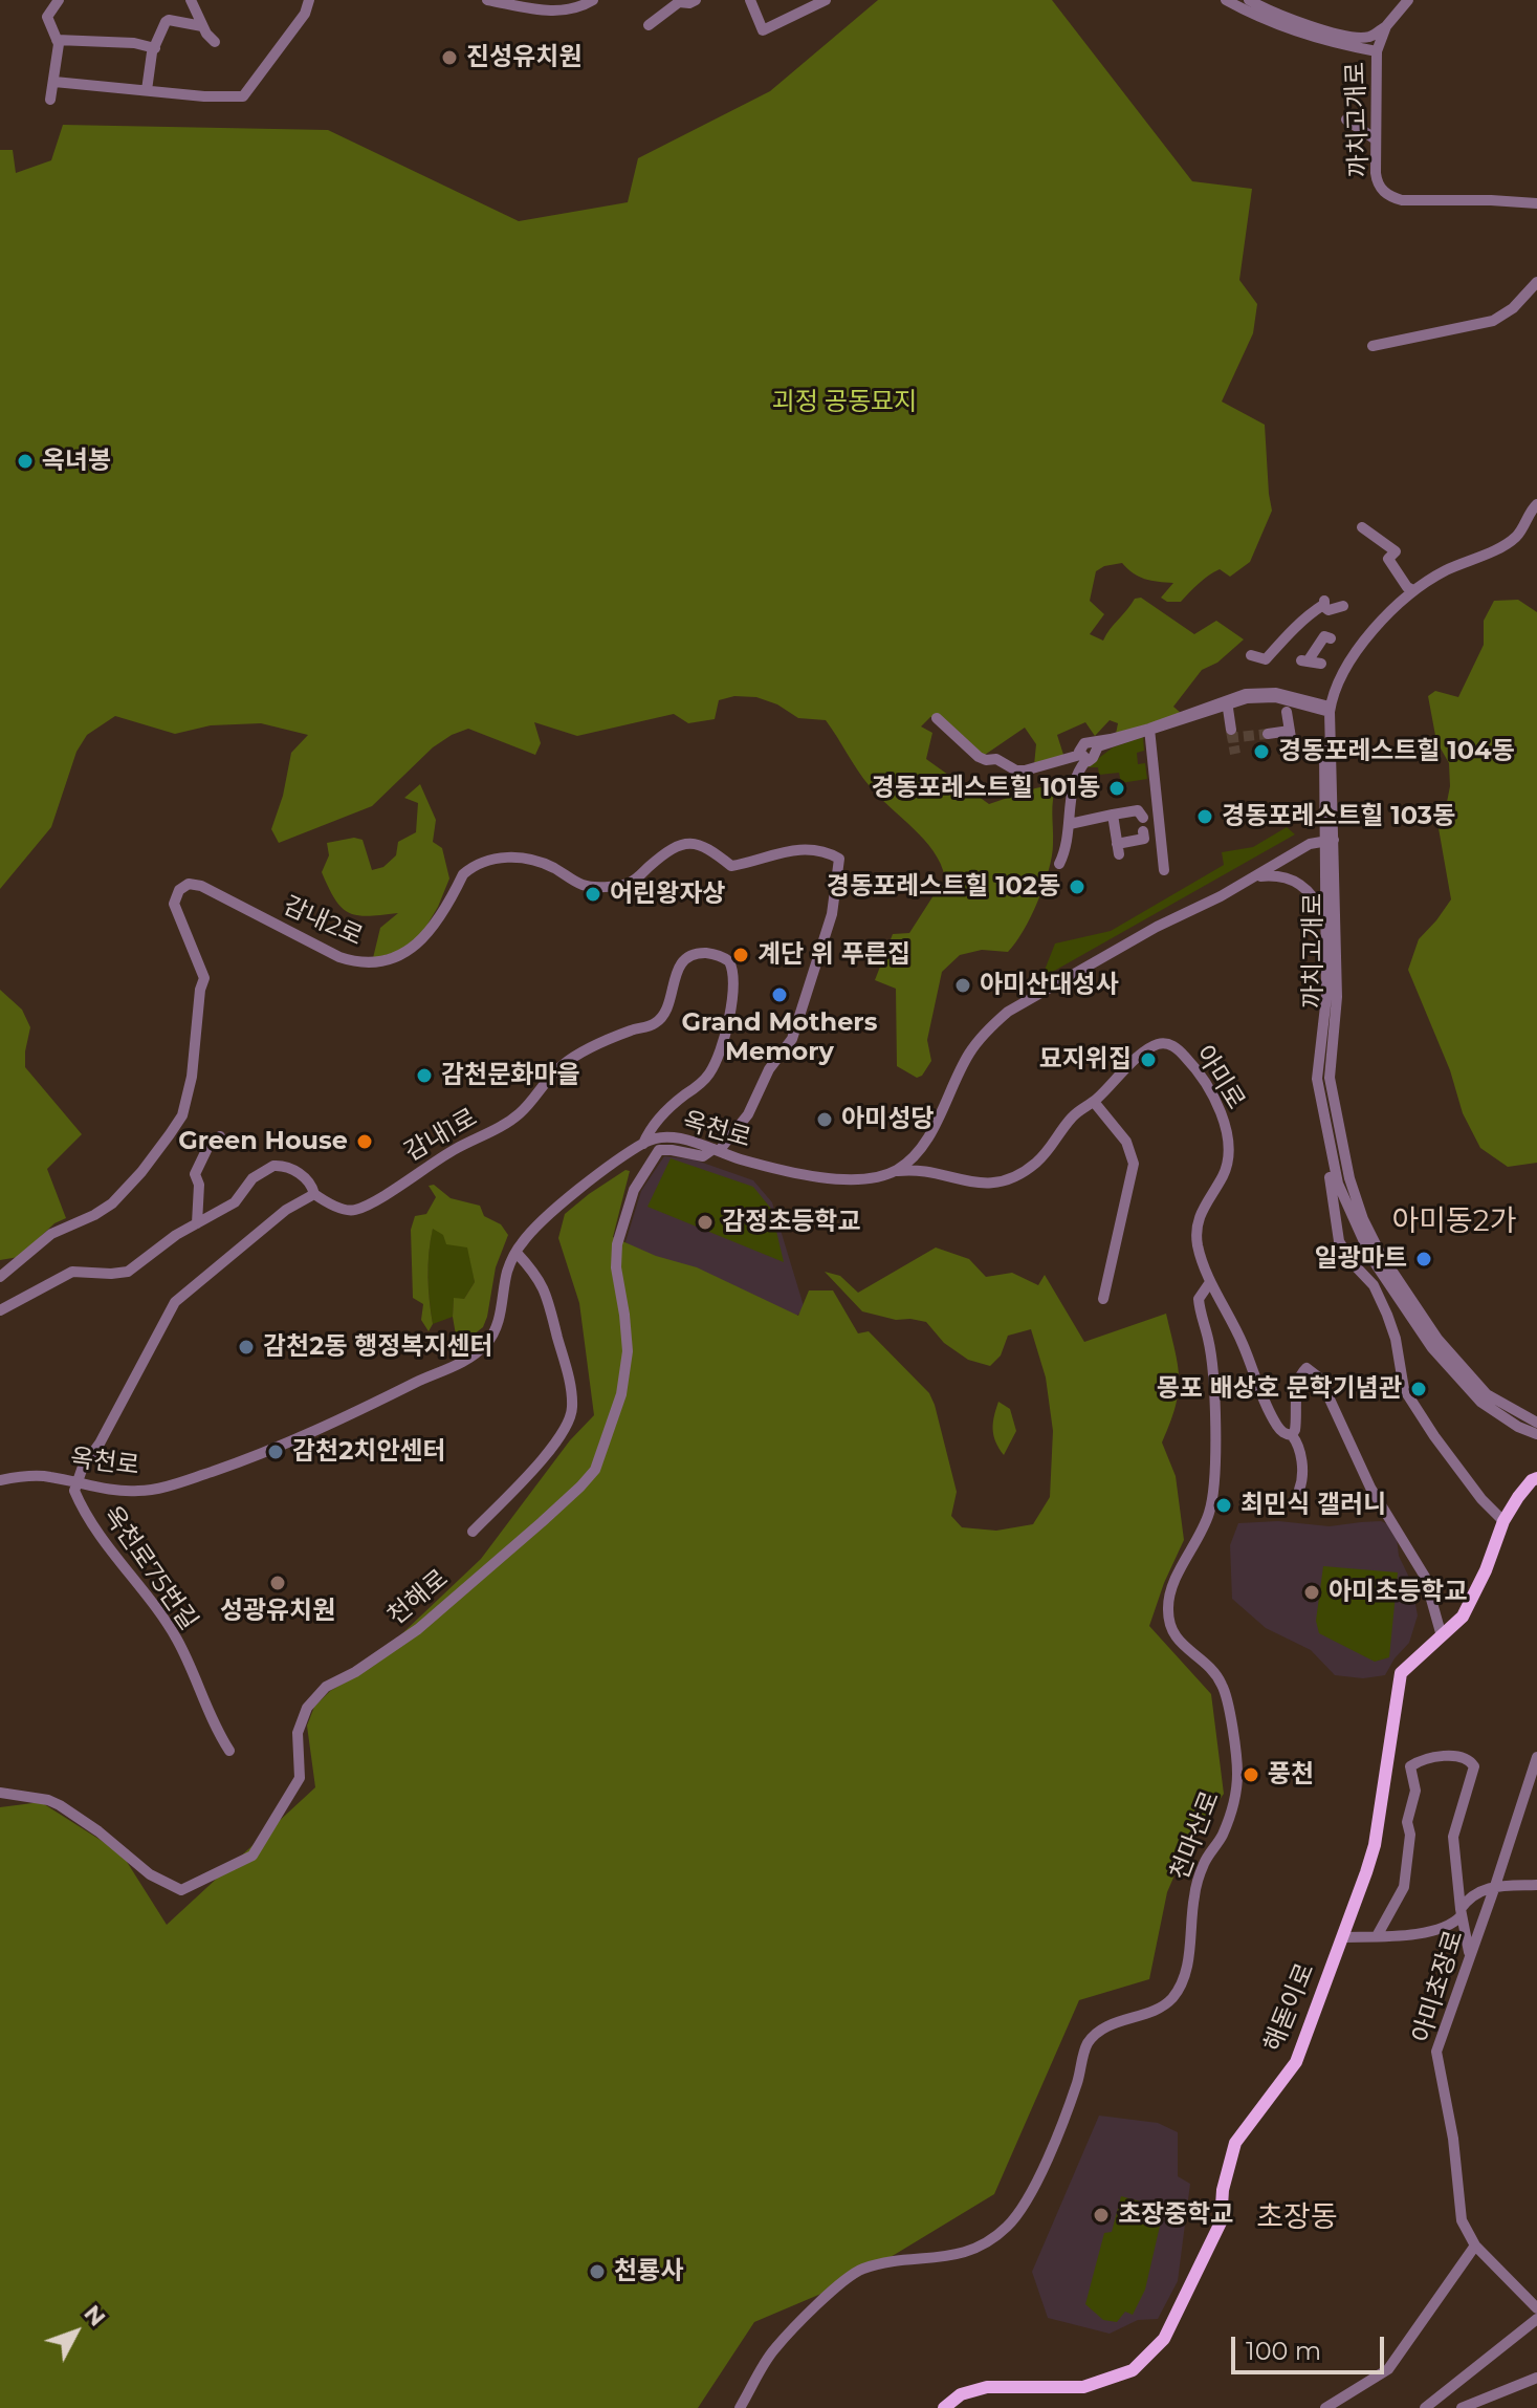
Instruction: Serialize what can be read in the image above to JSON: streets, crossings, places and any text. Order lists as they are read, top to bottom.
{
  "streets": {
    "main road": ["해돋이로"],
    "street": [
      "까치고개로",
      "감내2로",
      "아미로",
      "옥천로",
      "감내1로",
      "옥천로75번길",
      "천해로",
      "천마산로",
      "아미초장로"
    ]
  },
  "crossings": [
    ["감내2로", "옥천로"],
    ["감내2로", "천해로"],
    ["아미로", "옥천로"],
    ["아미로", "천마산로"],
    ["아미로", "해돋이로"],
    ["옥천로", "감내1로"],
    ["옥천로", "옥천로75번길"],
    ["옥천로", "천해로"]
  ],
  "districts": ["아미동2가", "초장동"],
  "parks": ["괴정 공동묘지"],
  "places": [
    "진성유치원",
    "옥녀봉",
    "경동포레스트힐 104동",
    "경동포레스트힐 101동",
    "경동포레스트힐 103동",
    "경동포레스트힐 102동",
    "어린왕자상",
    "계단 위 푸른집",
    "아미산대성사",
    "Grand Mothers Memory",
    "묘지위집",
    "감천문화마을",
    "아미성당",
    "Green House",
    "감정초등학교",
    "일광마트",
    "감천2동 행정복지센터",
    "몽포 배상호 문학기념관",
    "감천2치안센터",
    "최민식 갤러니",
    "성광유치원",
    "아미초등학교",
    "풍천",
    "초장중학교",
    "천룡사"
  ],
  "scale_bar": "100 m",
  "north": "top right"
}
